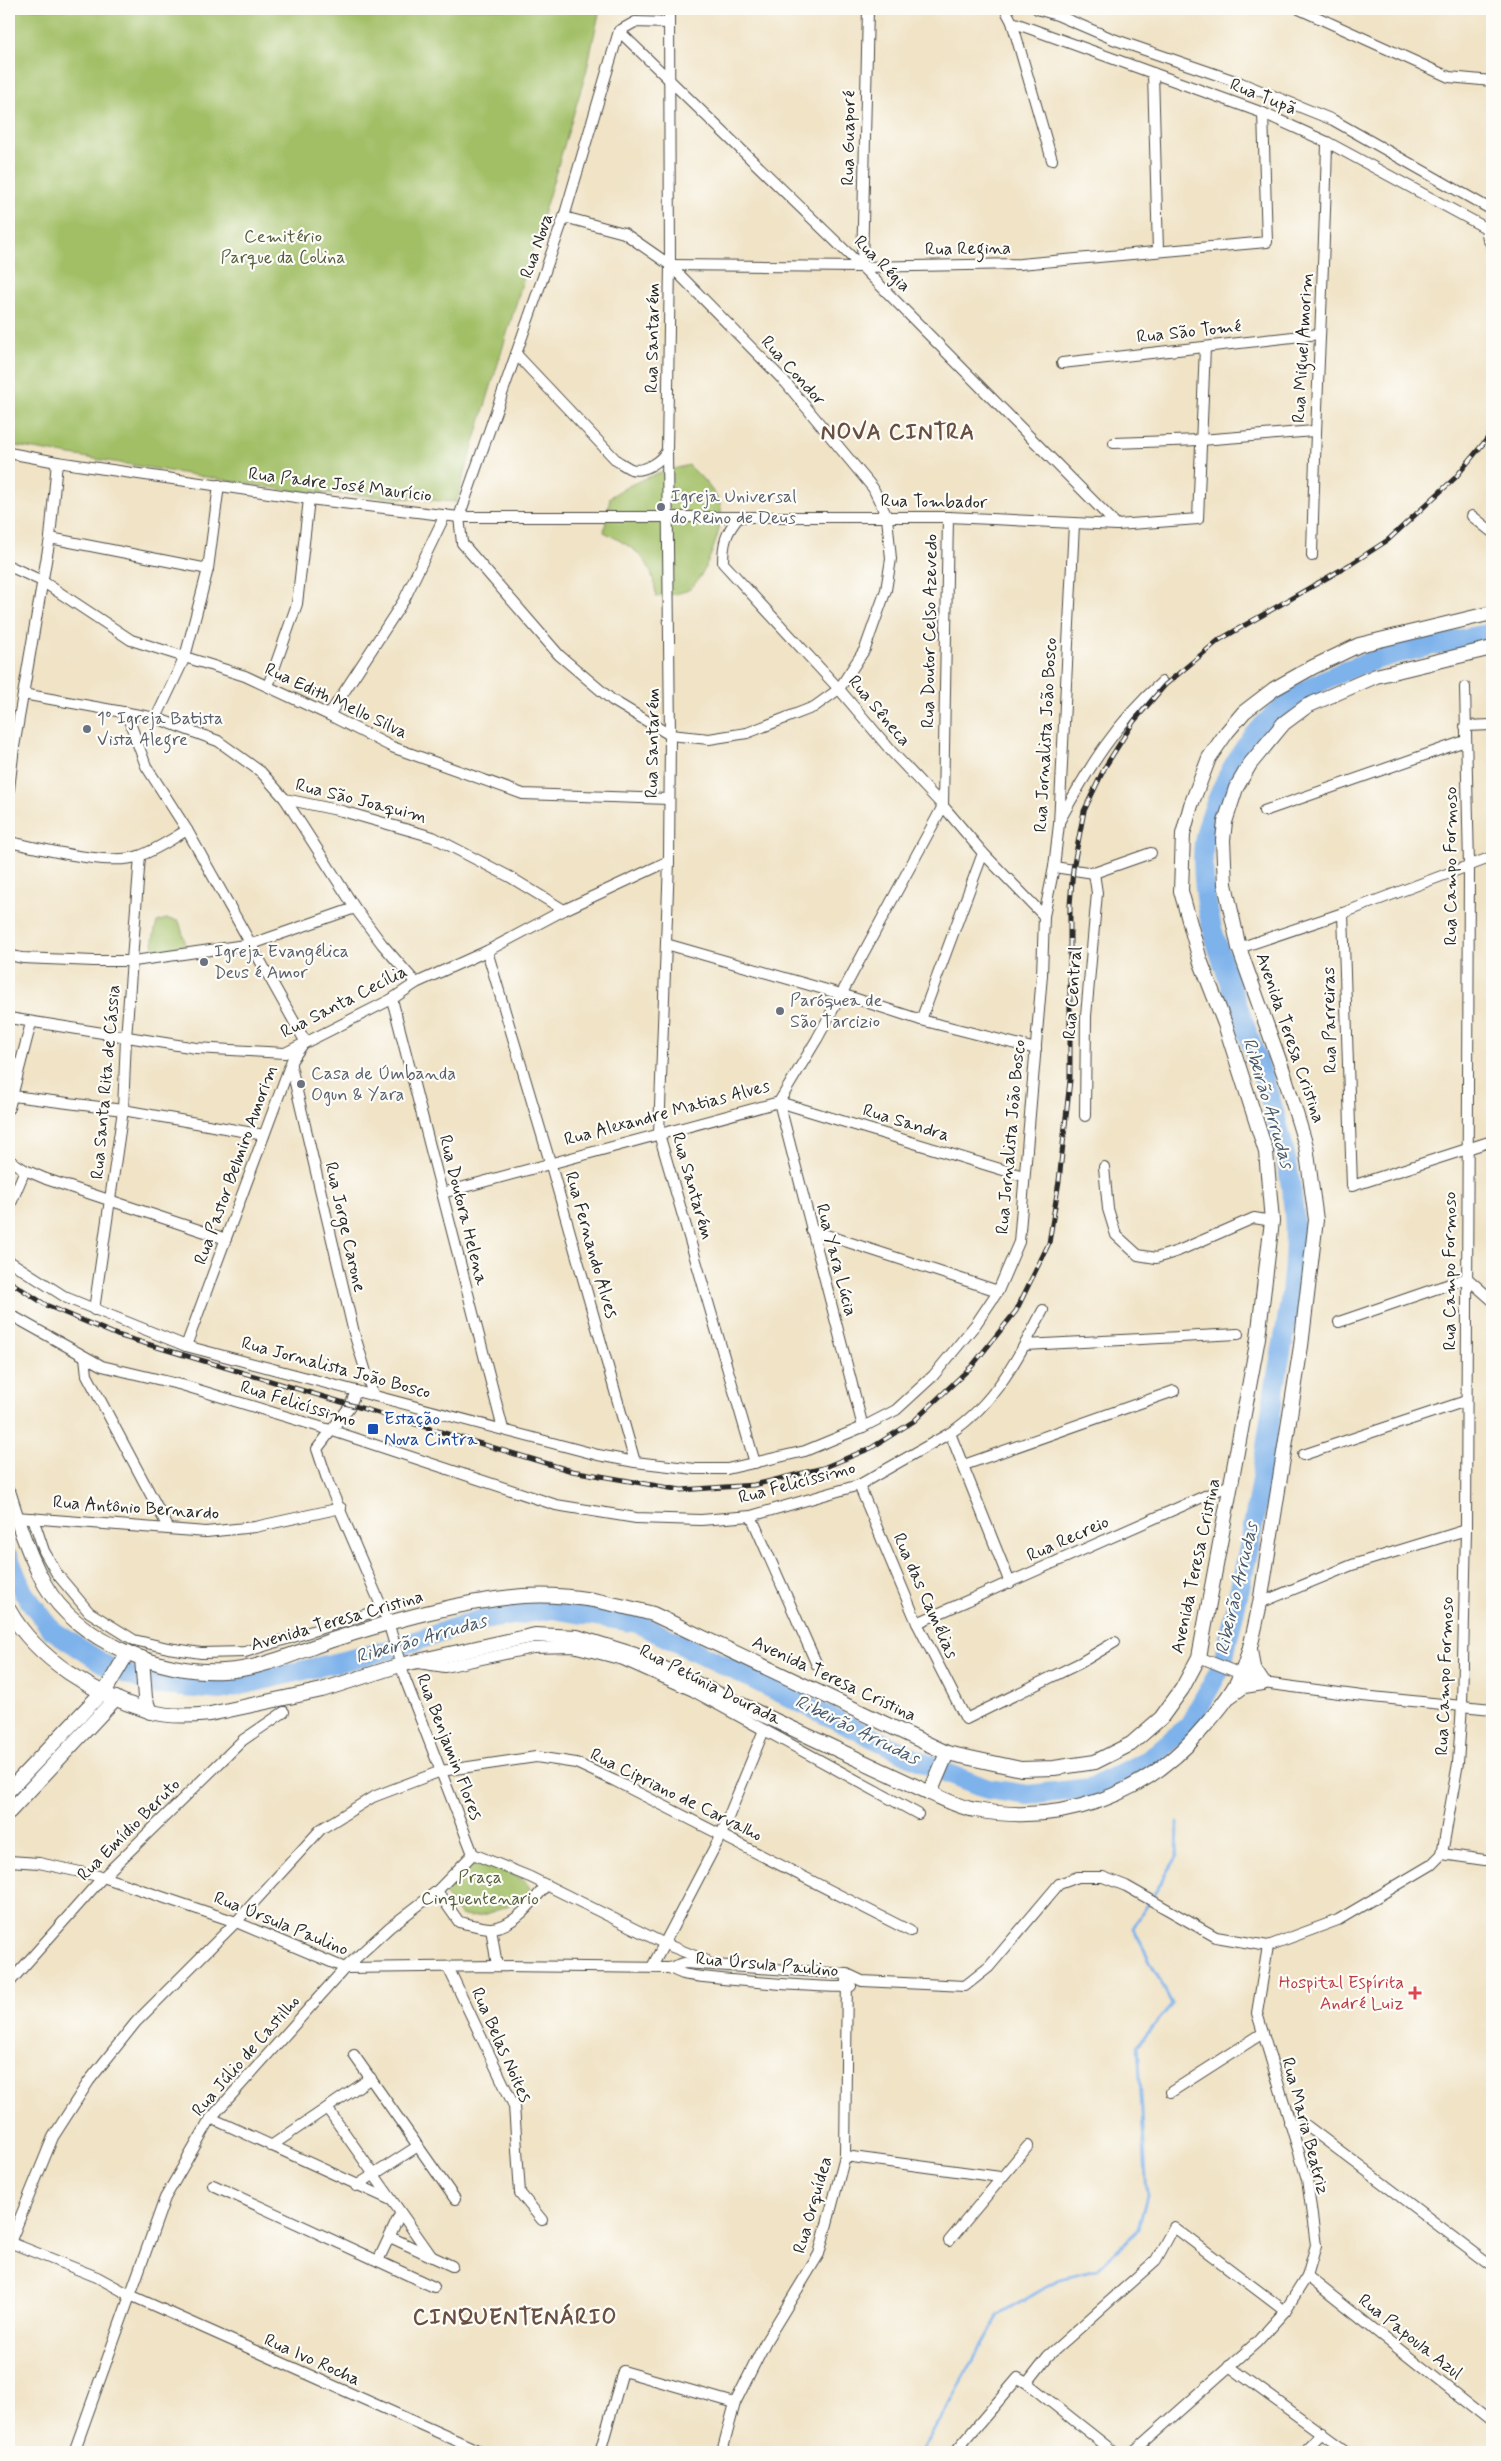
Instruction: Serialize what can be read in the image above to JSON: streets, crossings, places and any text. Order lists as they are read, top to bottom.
{
  "streets": {
    "main road": ["Avenida Teresa Cristina"],
    "street": [
      "Rua Tupã",
      "Rua Guaporé",
      "Rua Nova",
      "Rua Regina",
      "Rua Régia",
      "Rua São Tomé",
      "Rua Santarém",
      "Rua Miguel Amorim",
      "Rua Condor",
      "Rua Padre José Maurício",
      "Rua Tombador",
      "Rua Doutor Celso Azevedo",
      "Rua Edith Mello Silva",
      "Rua Sêneca",
      "Rua Jornalista João Bosco",
      "Rua São Joaquim",
      "Rua Campo Formoso",
      "Rua Central",
      "Rua Santa Cecília",
      "Rua Parreiras",
      "Rua Santa Rita de Cássia",
      "Rua Alexandre Matias Alves",
      "Rua Sandra",
      "Rua Pastor Belmiro Amorim",
      "Rua Doutora Helena",
      "Rua Jorge Carone",
      "Rua Fernando Alves",
      "Rua Yara Lúcia",
      "Rua Felicíssimo",
      "Rua Antônio Bernardo",
      "Rua Recreio",
      "Rua das Camélias",
      "Rua Petúnia Dourada",
      "Rua Benjamin Flores",
      "Rua Cipriano de Carvalho",
      "Rua Emídio Beruto",
      "Rua Úrsula Paulino",
      "Rua Belas Noites",
      "Rua Júlio de Castilho",
      "Rua Maria Beatriz",
      "Rua Orquídea",
      "Rua Papoula Azul",
      "Rua Ivo Rocha"
    ]
  },
  "crossings": [
    ["Rua Tupã", "Rua Regina"],
    ["Rua Tupã", "Rua Miguel Amorim"],
    ["Rua Guaporé", "Rua Regina"],
    ["Rua Guaporé", "Rua Régia"],
    ["Rua Nova", "Rua Régia"],
    ["Rua Nova", "Rua Condor"],
    ["Rua Nova", "Rua Padre José Maurício"],
    ["Rua Regina", "Rua Régia"],
    ["Rua Regina", "Rua Santarém"],
    ["Rua Regina", "Rua Condor"],
    ["Rua Régia", "Rua Santarém"],
    ["Rua Régia", "Rua Tombador"],
    ["Rua São Tomé", "Rua Miguel Amorim"],
    ["Rua Santarém", "Rua Condor"],
    ["Rua Santarém", "Rua Padre José Maurício"],
    ["Rua Santarém", "Rua Tombador"],
    ["Rua Santarém", "Rua Edith Mello Silva"],
    ["Rua Santarém", "Rua Jornalista João Bosco"],
    ["Rua Santarém", "Rua Santa Cecília"],
    ["Rua Santarém", "Rua Alexandre Matias Alves"],
    ["Rua Condor", "Rua Padre José Maurício"],
    ["Rua Condor", "Rua Tombador"],
    ["Rua Condor", "Rua Sêneca"],
    ["Rua Padre José Maurício", "Rua Tombador"],
    ["Rua Tombador", "Rua Doutor Celso Azevedo"],
    ["Rua Tombador", "Rua Sêneca"],
    ["Rua Tombador", "Rua Jornalista João Bosco"],
    ["Rua Doutor Celso Azevedo", "Rua Sêneca"],
    ["Rua Doutor Celso Azevedo", "Rua Alexandre Matias Alves"],
    ["Rua Sêneca", "Rua Jornalista João Bosco"],
    ["Rua Sêneca", "Rua Alexandre Matias Alves"],
    ["Rua Jornalista João Bosco", "Rua Santa Rita de Cássia"],
    ["Rua Jornalista João Bosco", "Rua Sandra"],
    ["Rua Jornalista João Bosco", "Rua Pastor Belmiro Amorim"],
    ["Rua Jornalista João Bosco", "Rua Doutora Helena"],
    ["Rua Jornalista João Bosco", "Rua Jorge Carone"],
    ["Rua Jornalista João Bosco", "Rua Fernando Alves"],
    ["Rua Jornalista João Bosco", "Rua Yara Lúcia"],
    ["Rua São Joaquim", "Rua Santa Cecília"],
    ["Rua Campo Formoso", "Rua Parreiras"],
    ["Rua Santa Cecília", "Rua Santa Rita de Cássia"],
    ["Rua Santa Cecília", "Rua Pastor Belmiro Amorim"],
    ["Rua Santa Cecília", "Rua Doutora Helena"],
    ["Rua Santa Cecília", "Rua Fernando Alves"],
    ["Avenida Teresa Cristina", "Rua Antônio Bernardo"],
    ["Avenida Teresa Cristina", "Rua Recreio"],
    ["Avenida Teresa Cristina", "Rua Benjamin Flores"],
    ["Rua Alexandre Matias Alves", "Rua Sandra"],
    ["Rua Alexandre Matias Alves", "Rua Doutora Helena"],
    ["Rua Alexandre Matias Alves", "Rua Fernando Alves"],
    ["Rua Alexandre Matias Alves", "Rua Yara Lúcia"],
    ["Rua Sandra", "Rua Yara Lúcia"],
    ["Rua Pastor Belmiro Amorim", "Rua Jorge Carone"],
    ["Rua Felicíssimo", "Rua das Camélias"],
    ["Rua Felicíssimo", "Rua Benjamin Flores"],
    ["Rua Antônio Bernardo", "Rua Benjamin Flores"],
    ["Rua Recreio", "Rua das Camélias"],
    ["Rua Petúnia Dourada", "Rua Benjamin Flores"],
    ["Rua Benjamin Flores", "Rua Cipriano de Carvalho"],
    ["Rua Benjamin Flores", "Rua Júlio de Castilho"],
    ["Rua Cipriano de Carvalho", "Rua Úrsula Paulino"],
    ["Rua Cipriano de Carvalho", "Rua Ivo Rocha"],
    ["Rua Emídio Beruto", "Rua Úrsula Paulino"],
    ["Rua Úrsula Paulino", "Rua Belas Noites"],
    ["Rua Úrsula Paulino", "Rua Júlio de Castilho"],
    ["Rua Úrsula Paulino", "Rua Maria Beatriz"],
    ["Rua Úrsula Paulino", "Rua Orquídea"],
    ["Rua Júlio de Castilho", "Rua Ivo Rocha"],
    ["Rua Maria Beatriz", "Rua Papoula Azul"]
  ],
  "districts": ["NOVA CINTRA", "CINQUENTENÁRIO"],
  "water": ["Ribeirão Arrudas"],
  "parks": ["Cemitério Parque da Colina", "Praça Cinquentenario"],
  "places": {
    "other": [
      "Igreja Universal do Reino de Deus",
      "1º Igreja Batista Vista Alegre",
      "Igreja Evangélica Deus é Amor",
      "Paróquea de São Tarcizio",
      "Casa de Úmbanda Ogun & Yara"
    ],
    "transit": ["Estação Nova Cintra"],
    "health": ["Hospital Espírita André Luiz"]
  }
}
